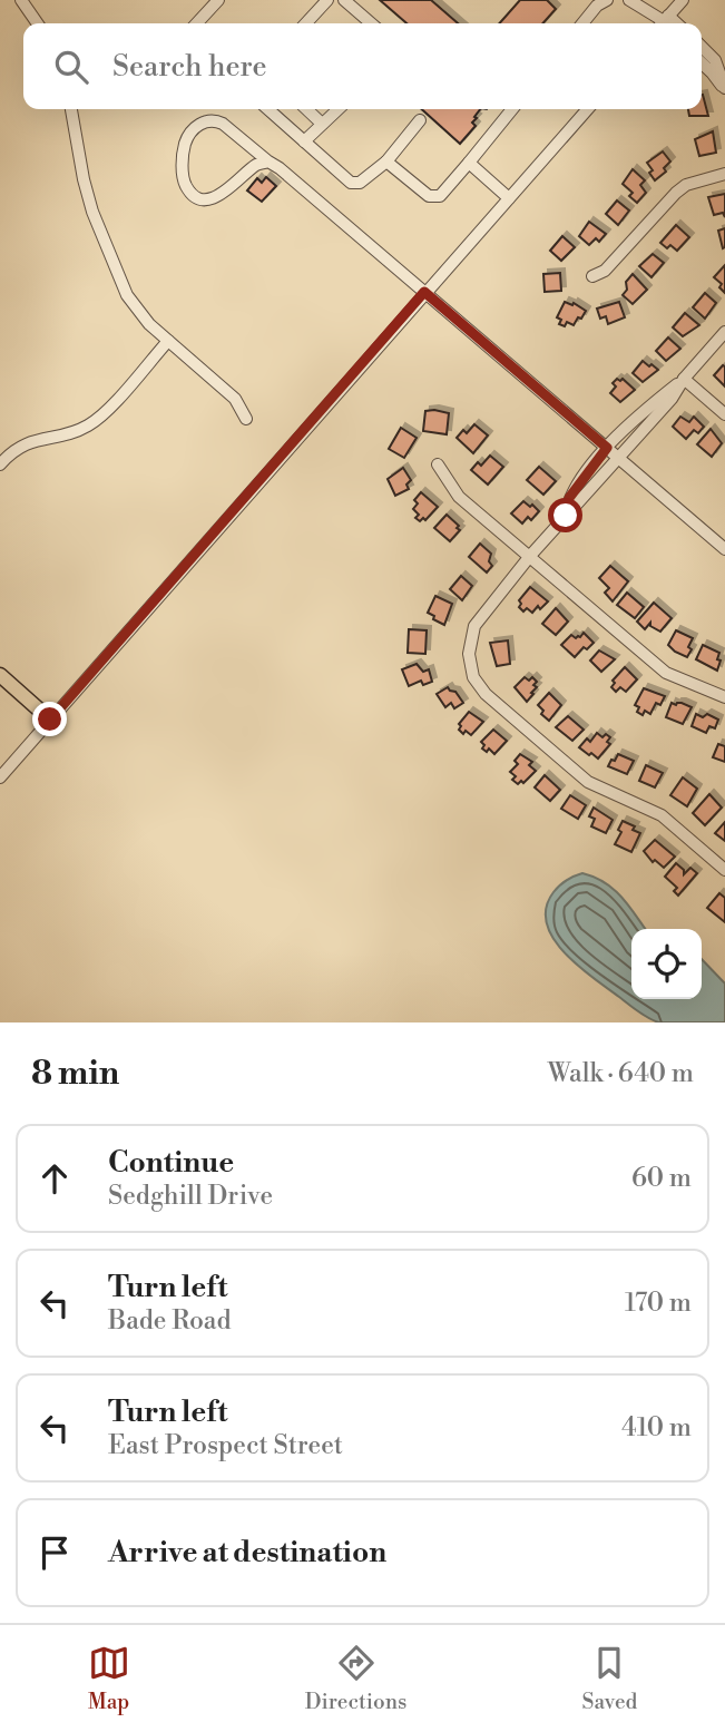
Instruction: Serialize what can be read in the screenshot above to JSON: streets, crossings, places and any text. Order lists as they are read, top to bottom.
{
  "page": {
    "search": "Search here",
    "heading": ["8 min", "Walk · 640 m"],
    "list": [
      ["Continue", "Sedghill Drive", "60 m"],
      ["Turn left", "Bade Road", "170 m"],
      ["Turn left", "East Prospect Street", "410 m"],
      "Arrive at destination"
    ],
    "nav": ["Map", "Directions", "Saved"]
  }
}
